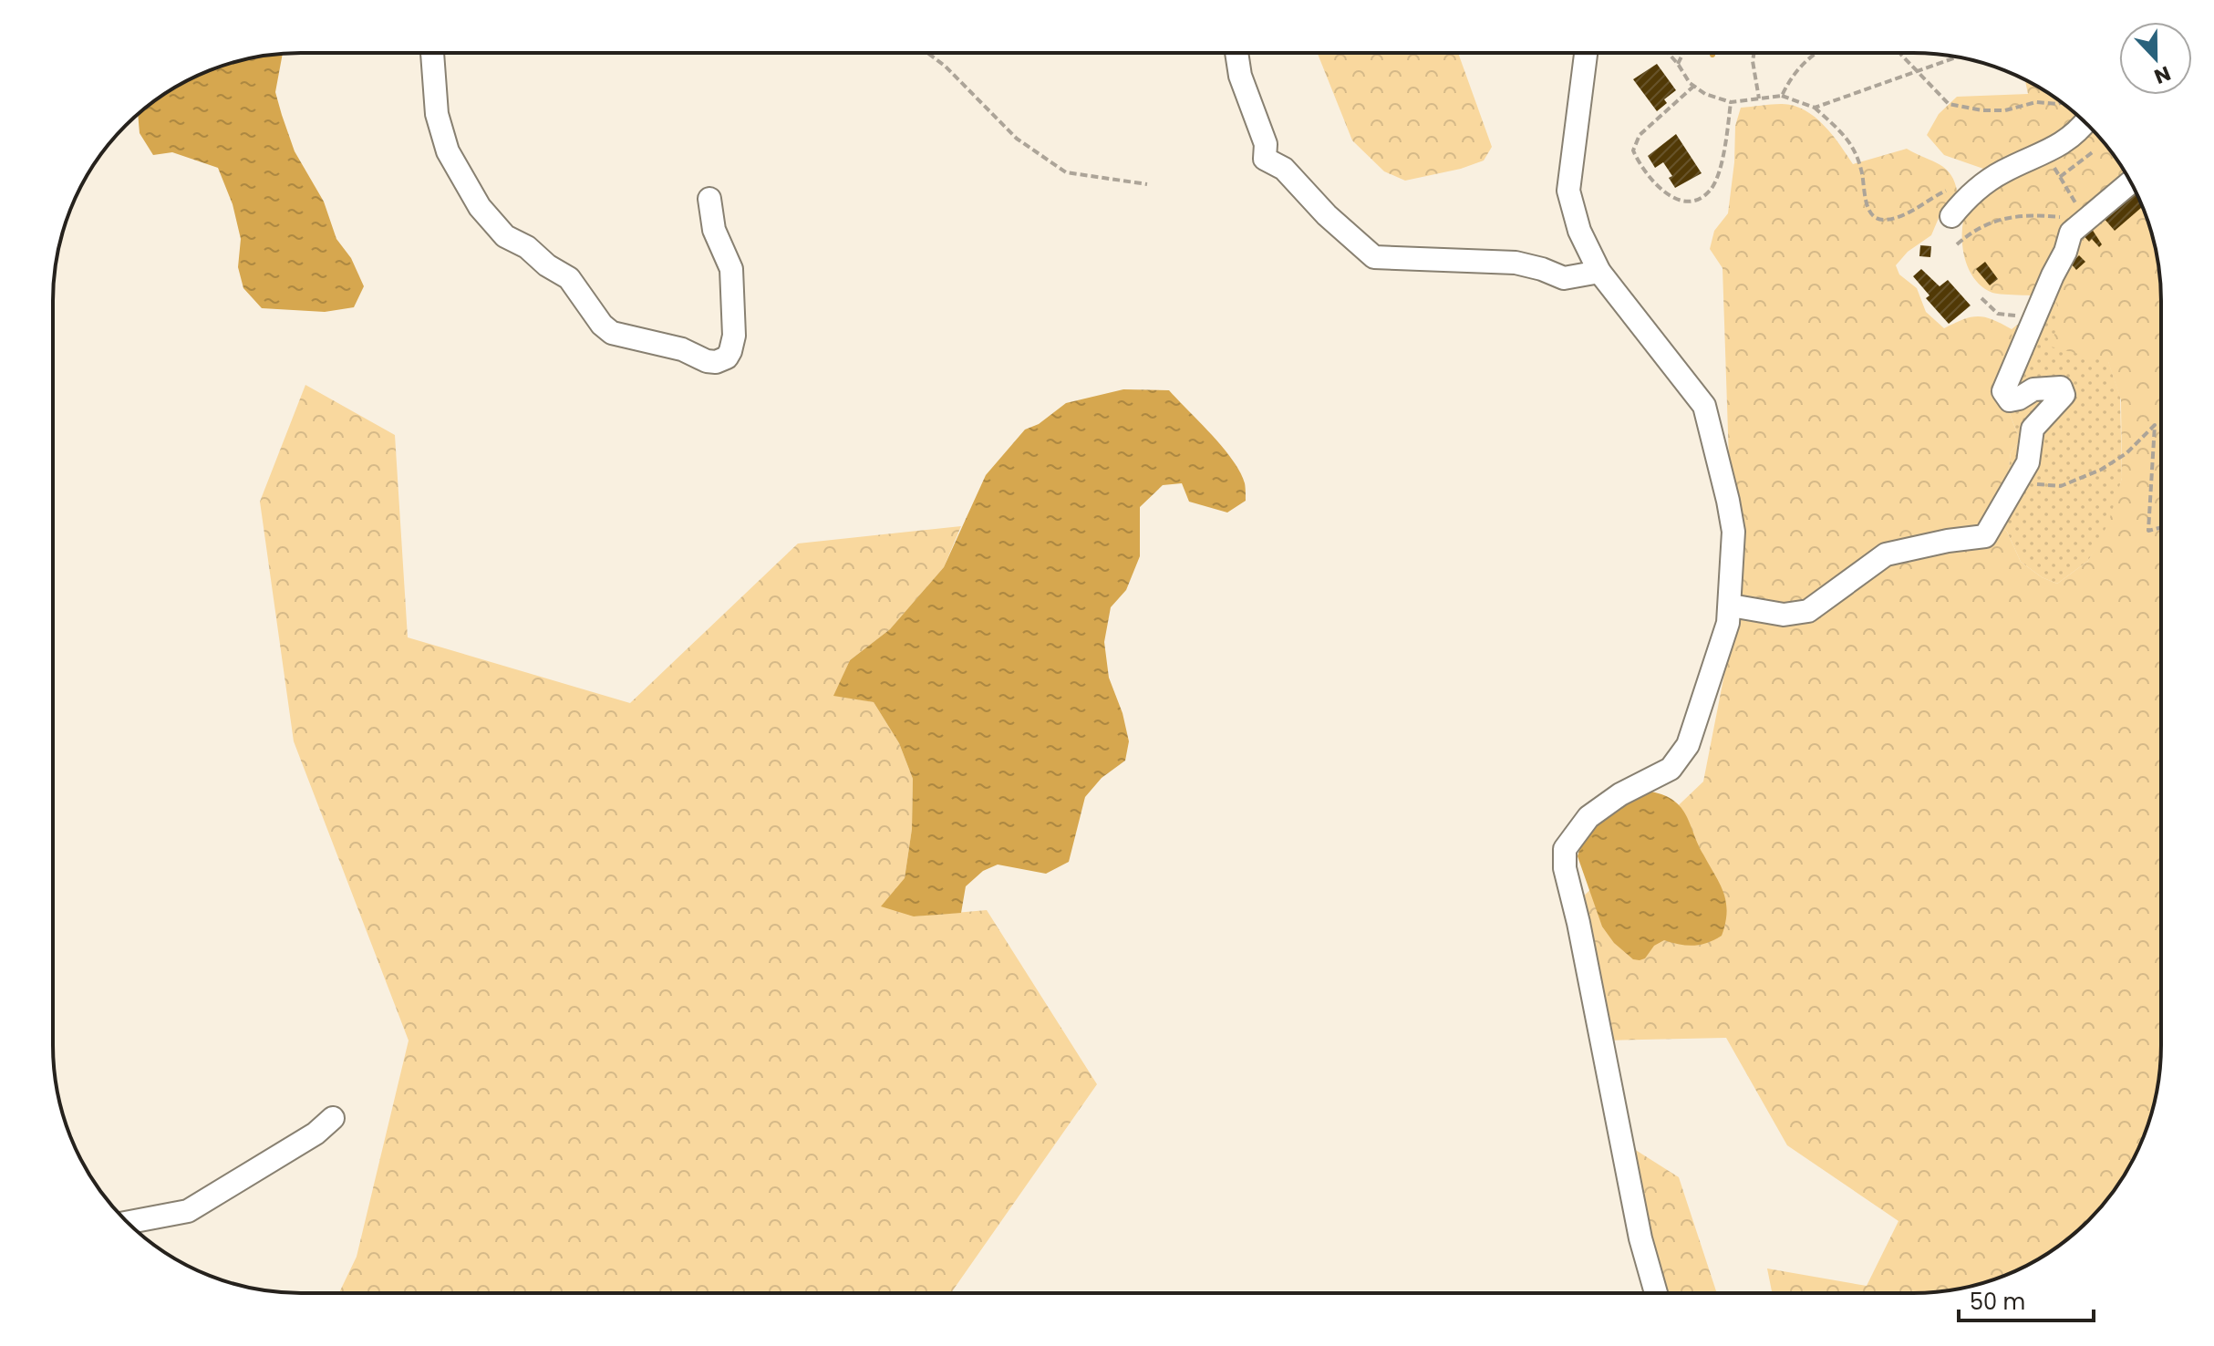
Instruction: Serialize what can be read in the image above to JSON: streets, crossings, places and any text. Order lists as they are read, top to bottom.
{
  "scale_bar": "50 m",
  "north": "bottom"
}
